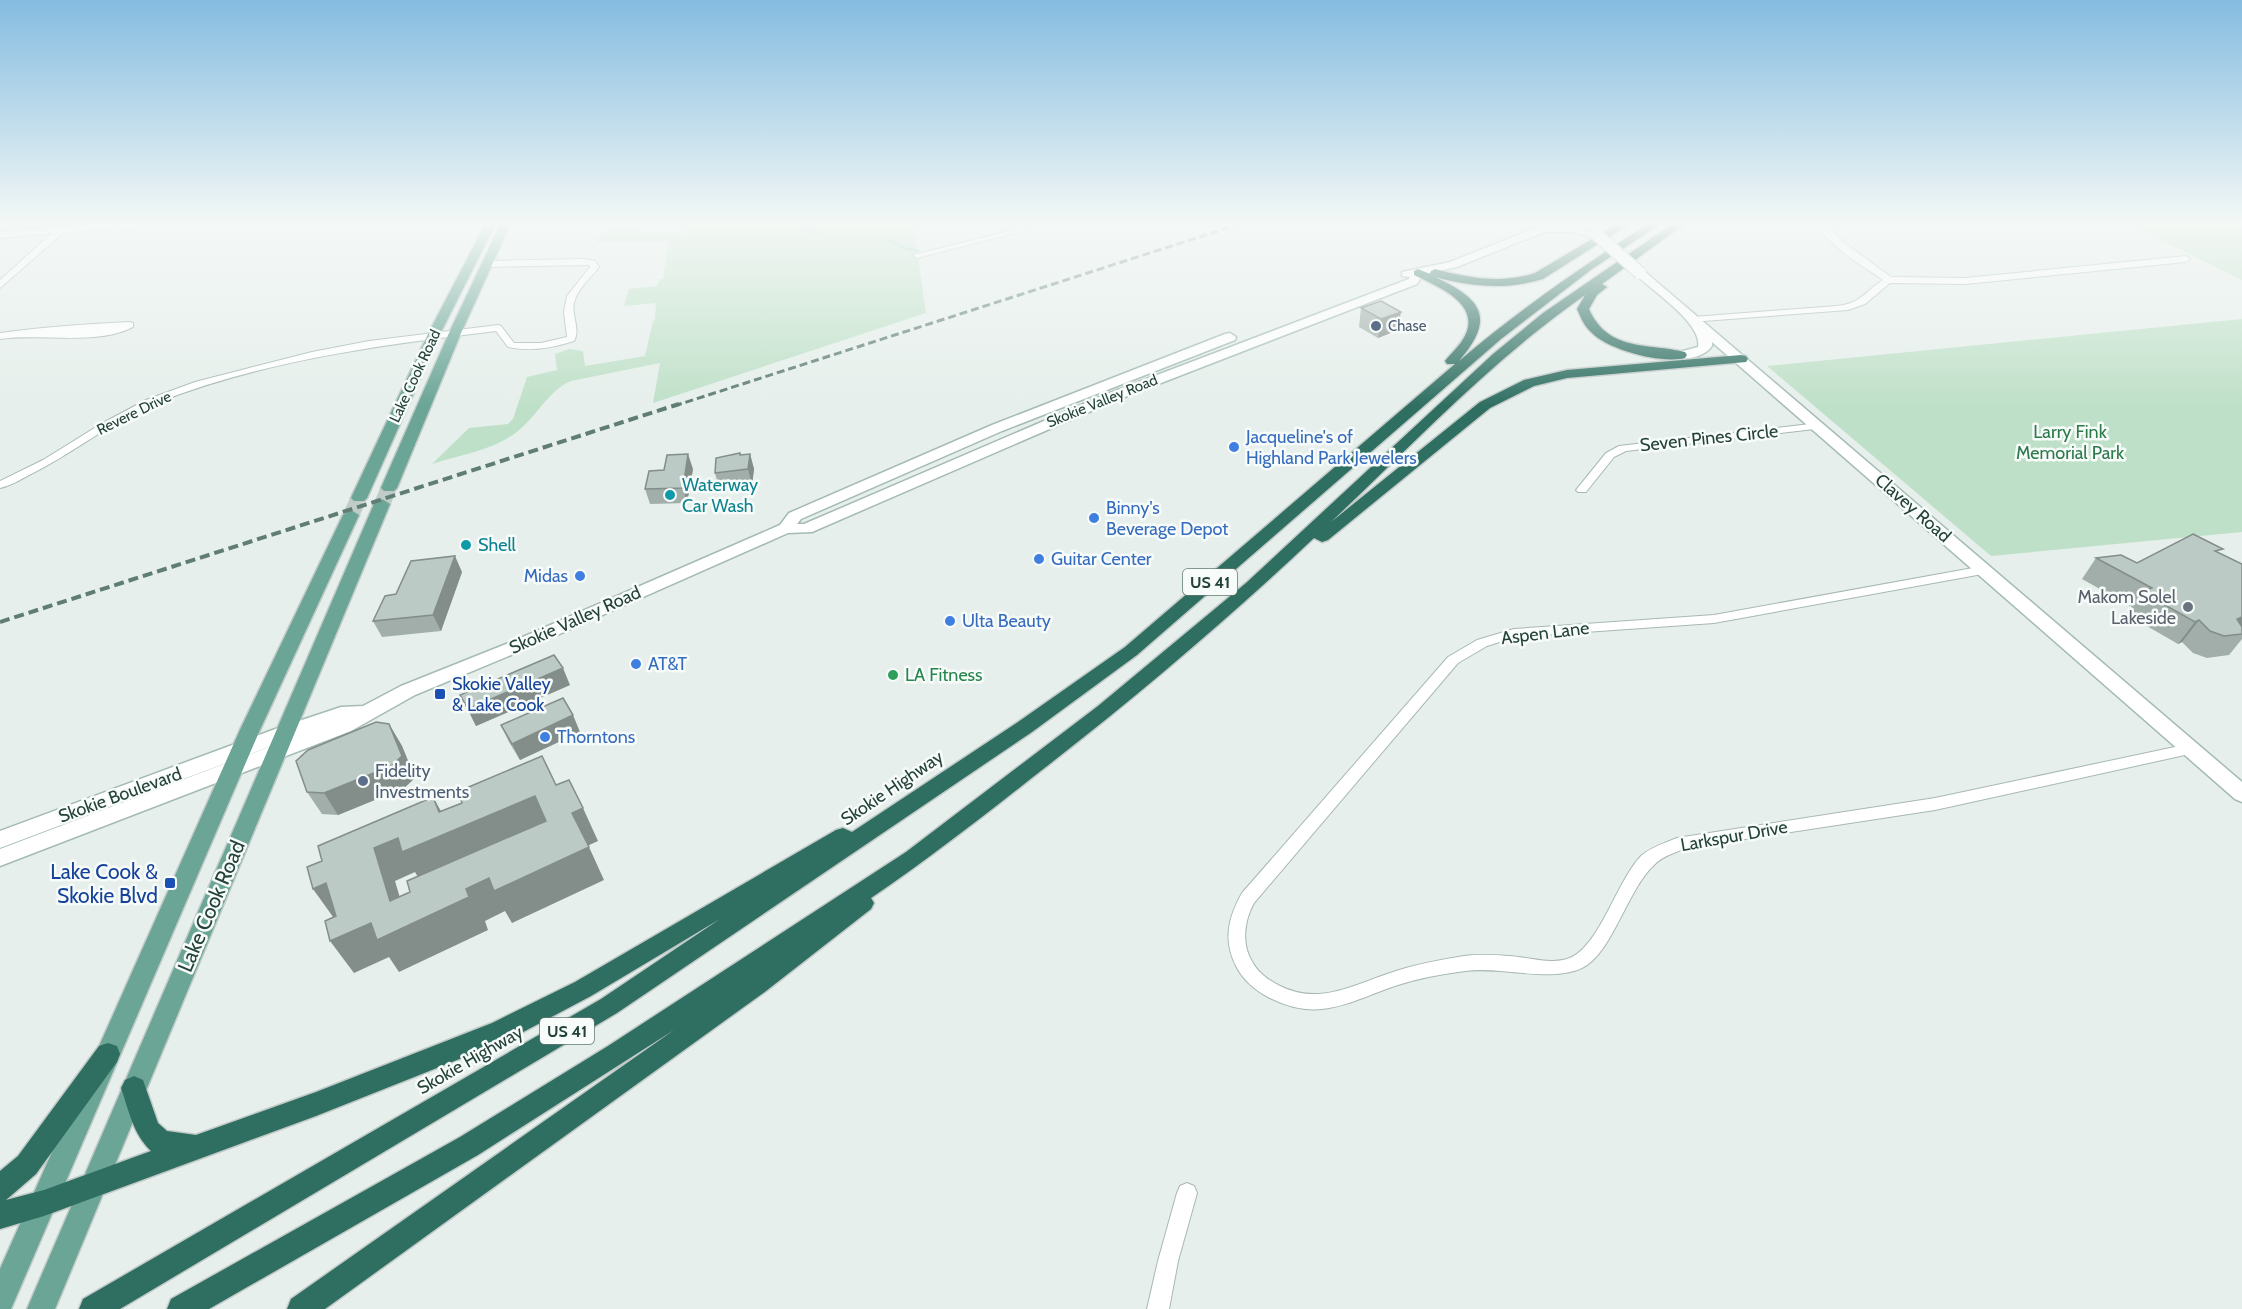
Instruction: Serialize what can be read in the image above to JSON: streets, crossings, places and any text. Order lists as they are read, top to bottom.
{
  "streets": {
    "highway": ["US 41", "Skokie Highway"],
    "main road": [
      "Lake Cook Road",
      "Skokie Valley Road",
      "Clavey Road",
      "Skokie Boulevard"
    ],
    "street": [
      "Revere Drive",
      "Seven Pines Circle",
      "Aspen Lane",
      "Larkspur Drive"
    ]
  },
  "crossings": [
    ["Lake Cook Road", "Skokie Valley Road"],
    ["Lake Cook Road", "Revere Drive"],
    ["Lake Cook Road", "Skokie Boulevard"],
    ["Skokie Valley Road", "Skokie Boulevard"],
    ["Seven Pines Circle", "Clavey Road"],
    ["Clavey Road", "Aspen Lane"],
    ["Clavey Road", "Larkspur Drive"],
    ["Aspen Lane", "Larkspur Drive"]
  ],
  "parks": ["Larry Fink Memorial Park"],
  "places": {
    "other": [
      "Chase",
      "Jacqueline's of Highland Park Jewelers",
      "Waterway Car Wash",
      "Binny's Beverage Depot",
      "Shell",
      "Guitar Center",
      "Midas",
      "Makom Solel Lakeside",
      "Ulta Beauty",
      "AT&T",
      "LA Fitness",
      "Thorntons",
      "Fidelity Investments"
    ],
    "transit": ["Skokie Valley & Lake Cook", "Lake Cook & Skokie Blvd"]
  }
}
